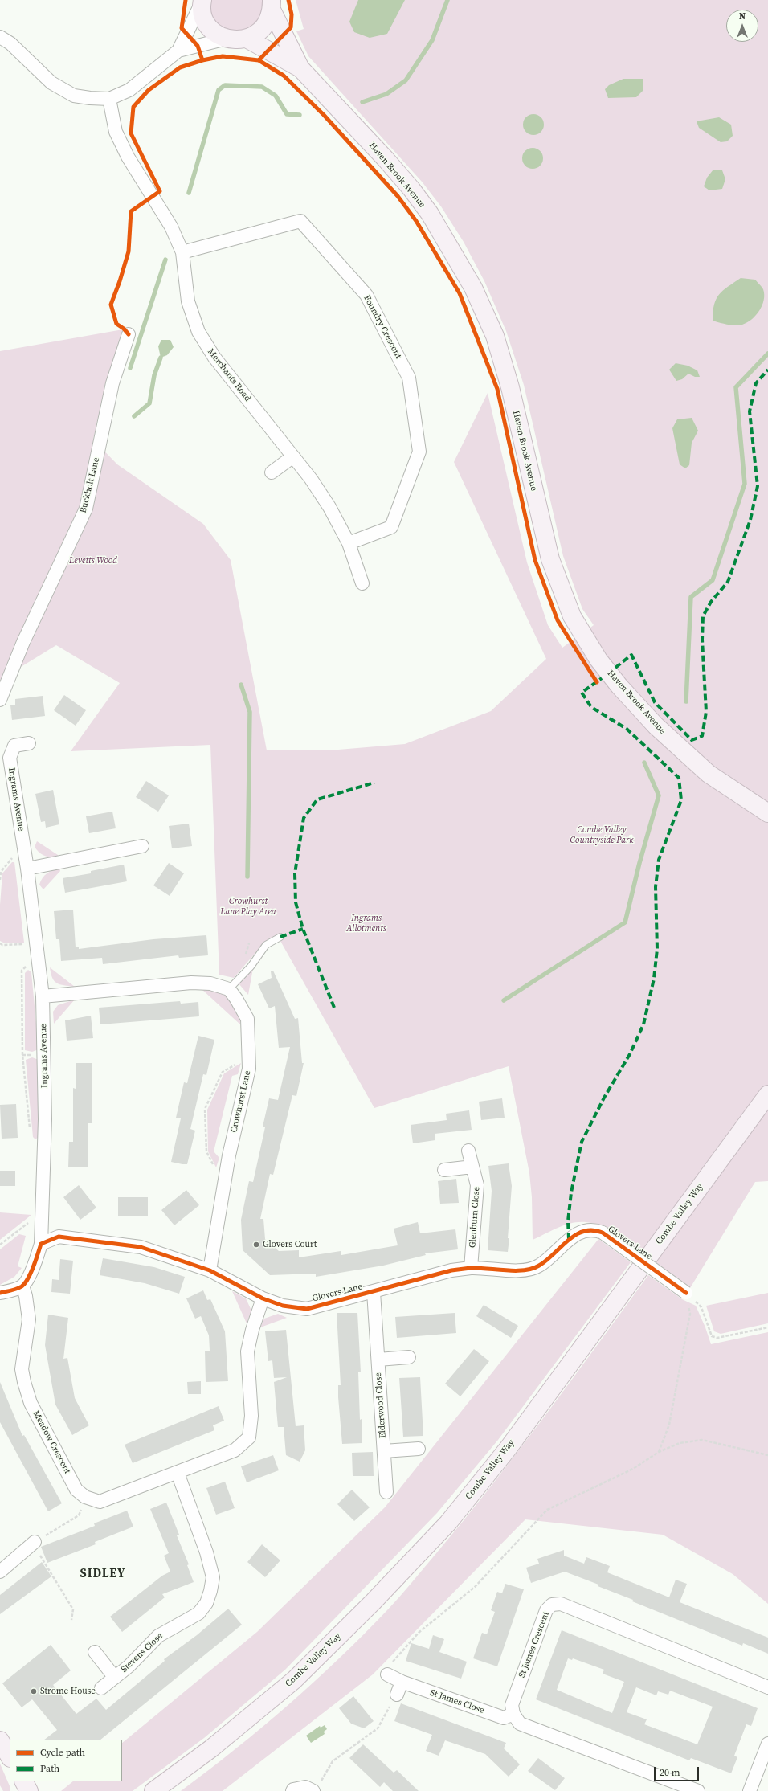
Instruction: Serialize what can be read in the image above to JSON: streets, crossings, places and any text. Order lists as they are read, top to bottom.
{
  "streets": {
    "main road": ["Haven Brook Avenue", "Combe Valley Way"],
    "street": [
      "Foundry Crescent",
      "Merchants Road",
      "Buckholt Lane",
      "Ingrams Avenue",
      "Crowhurst Lane",
      "Glenburn Close",
      "Glovers Lane",
      "Elderwood Close",
      "Meadow Crescent",
      "St James Crescent",
      "Stevens Close",
      "St James Close"
    ]
  },
  "crossings": [
    ["Foundry Crescent", "Merchants Road"],
    ["Ingrams Avenue", "Glovers Lane"],
    ["Crowhurst Lane", "Glovers Lane"],
    ["Glenburn Close", "Glovers Lane"],
    ["Glovers Lane", "Elderwood Close"],
    ["Glovers Lane", "Meadow Crescent"],
    ["Meadow Crescent", "Stevens Close"],
    ["St James Crescent", "St James Close"]
  ],
  "districts": ["SIDLEY"],
  "parks": [
    "Levetts Wood",
    "Combe Valley Countryside Park",
    "Crowhurst Lane Play Area",
    "Ingrams Allotments"
  ],
  "places": ["Glovers Court", "Strome House"],
  "legend": ["Cycle path", "Path"],
  "scale_bar": "20 m",
  "north": "top"
}
